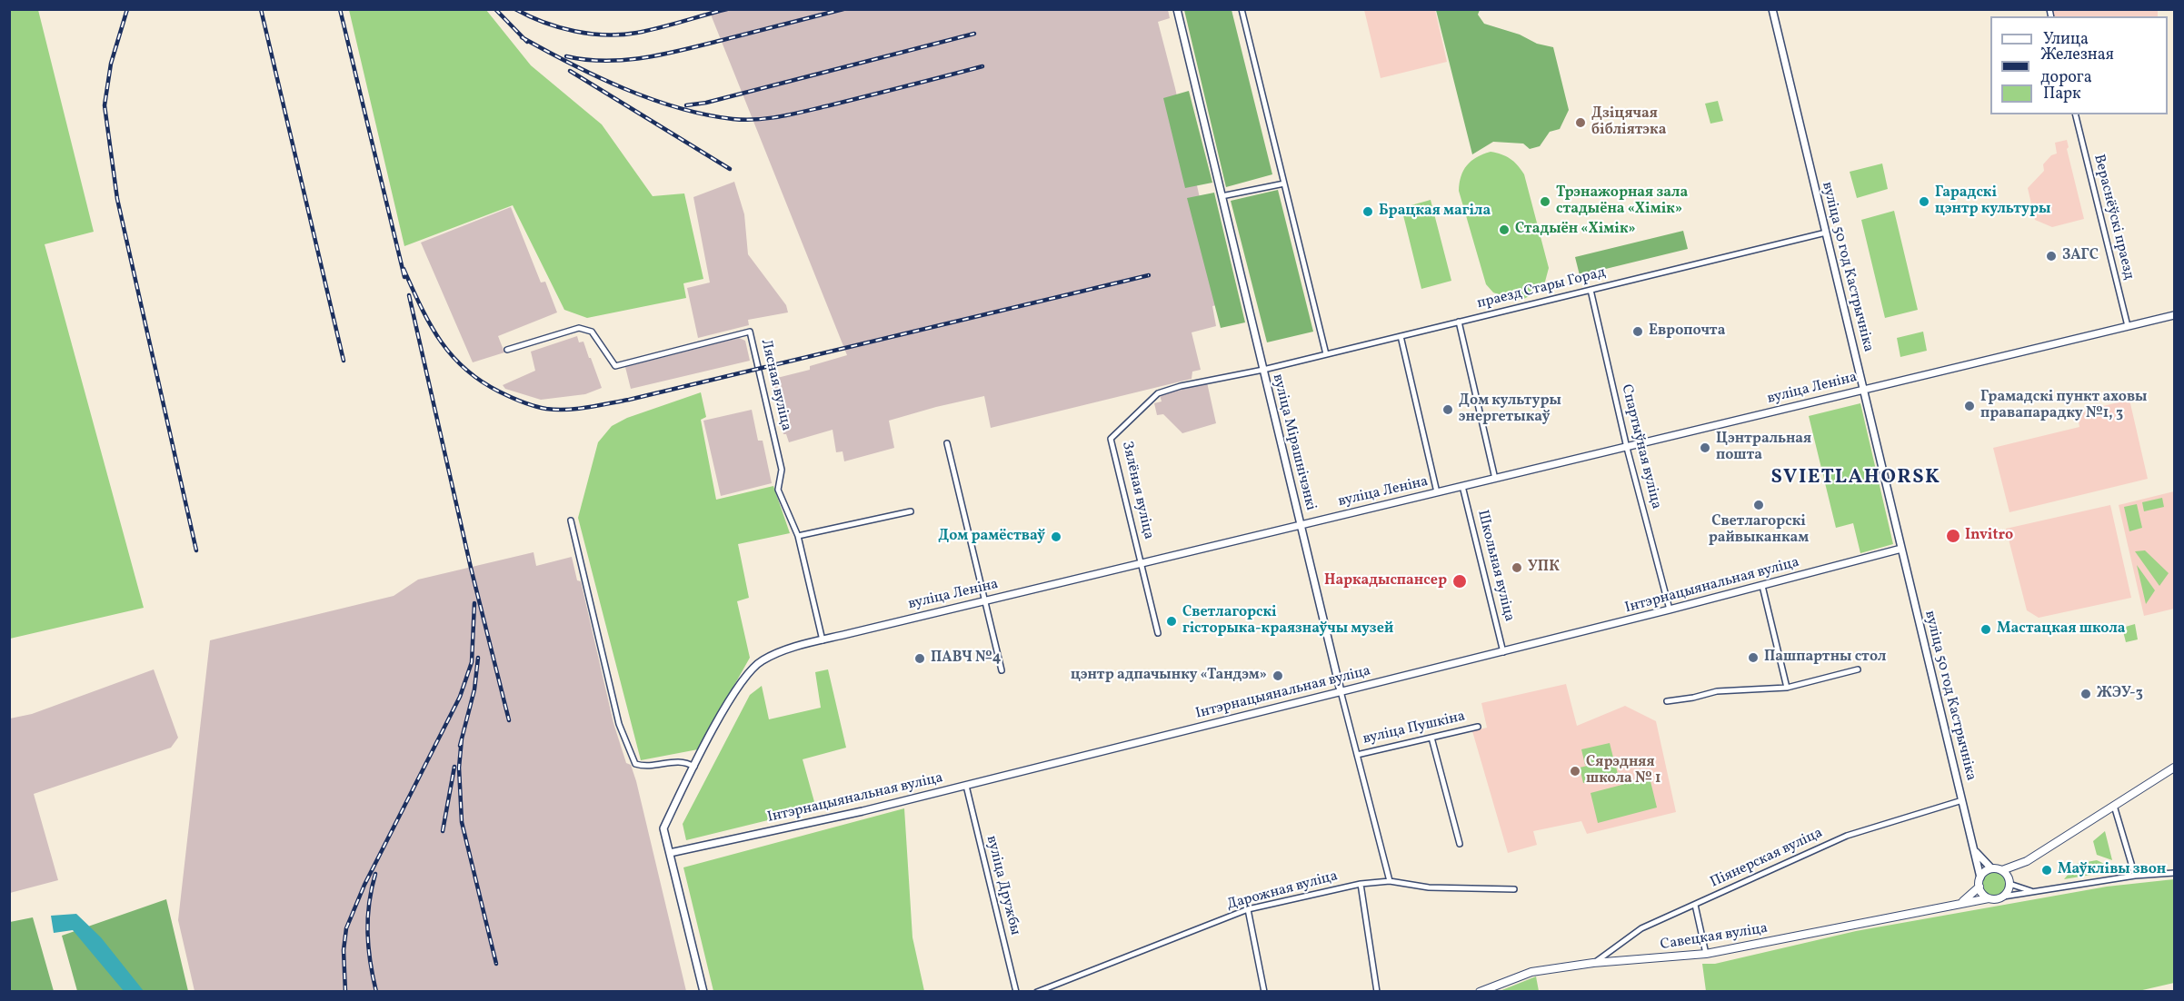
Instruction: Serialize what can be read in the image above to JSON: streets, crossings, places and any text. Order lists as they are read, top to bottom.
{
  "streets": {
    "main road": ["Савецкая вуліца"],
    "street": [
      "Вераснёўскі праезд",
      "вуліца 50 год Кастрычніка",
      "праезд Стары Горад",
      "Лясная вуліца",
      "вуліца Леніна",
      "вуліца Мірашнічэнкі",
      "Спартыўная вуліца",
      "Зялёная вуліца",
      "Школьная вуліца",
      "Інтэрнацыянальная вуліца",
      "вуліца Пушкіна",
      "Піянерская вуліца",
      "вуліца Дружбы",
      "Дарожная вуліца"
    ]
  },
  "crossings": [
    ["Вераснёўскі праезд", "вуліца Леніна"],
    ["вуліца 50 год Кастрычніка", "праезд Стары Горад"],
    ["вуліца 50 год Кастрычніка", "вуліца Леніна"],
    ["вуліца 50 год Кастрычніка", "Інтэрнацыянальная вуліца"],
    ["вуліца 50 год Кастрычніка", "Піянерская вуліца"],
    ["вуліца 50 год Кастрычніка", "Савецкая вуліца"],
    ["праезд Стары Горад", "вуліца Мірашнічэнкі"],
    ["праезд Стары Горад", "Спартыўная вуліца"],
    ["праезд Стары Горад", "Зялёная вуліца"],
    ["Лясная вуліца", "вуліца Леніна"],
    ["вуліца Леніна", "вуліца Мірашнічэнкі"],
    ["вуліца Леніна", "Спартыўная вуліца"],
    ["вуліца Леніна", "Зялёная вуліца"],
    ["вуліца Леніна", "Школьная вуліца"],
    ["вуліца Леніна", "Інтэрнацыянальная вуліца"],
    ["вуліца Мірашнічэнкі", "Інтэрнацыянальная вуліца"],
    ["вуліца Мірашнічэнкі", "вуліца Пушкіна"],
    ["вуліца Мірашнічэнкі", "Дарожная вуліца"],
    ["Спартыўная вуліца", "Інтэрнацыянальная вуліца"],
    ["Школьная вуліца", "Інтэрнацыянальная вуліца"],
    ["Інтэрнацыянальная вуліца", "вуліца Дружбы"],
    ["Піянерская вуліца", "Савецкая вуліца"]
  ],
  "districts": ["SVIETLAHORSK"],
  "places": [
    "Дзіцячая бібліятэка",
    "Трэнажорная зала стадыёна «Хімік»",
    "Гарадскі цэнтр культуры",
    "Брацкая магіла",
    "Стадыён «Хімік»",
    "ЗАГС",
    "Европочта",
    "Грамадскі пункт аховы правапарадку №1, 3",
    "Дом культуры энергетыкаў",
    "Цэнтральная пошта",
    "Светлагорскі райвыканкам",
    "Invitro",
    "Дом рамёстваў",
    "УПК",
    "Наркадыспансер",
    "Светлагорскі гісторыка-краязнаўчы музей",
    "Мастацкая школа",
    "Пашпартны стол",
    "ПАВЧ №4",
    "цэнтр адпачынку «Тандэм»",
    "ЖЭУ-3",
    "Сярэдняя школа № 1",
    "Маўклівы звон"
  ],
  "legend": ["Улица", "Железная дорога", "Парк"]
}
